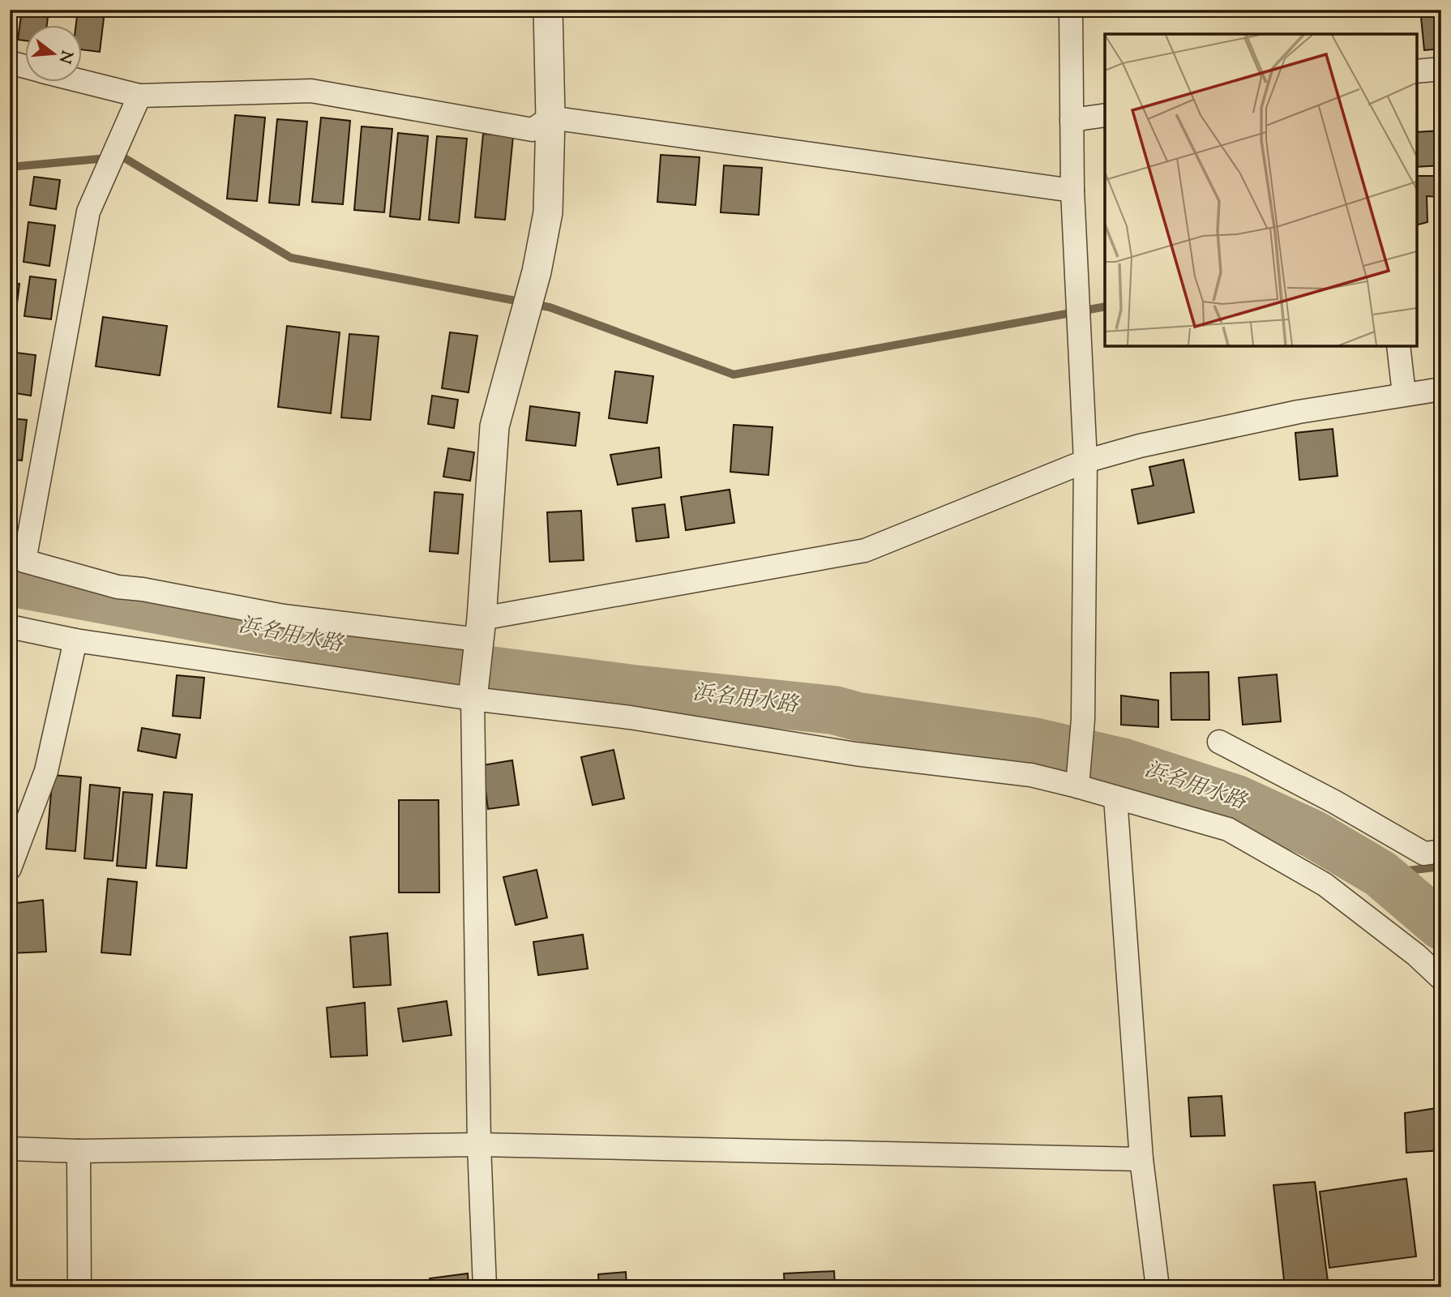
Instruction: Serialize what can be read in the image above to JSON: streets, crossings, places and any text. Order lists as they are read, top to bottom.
{
  "water": ["浜名用水路"],
  "north": "right"
}
